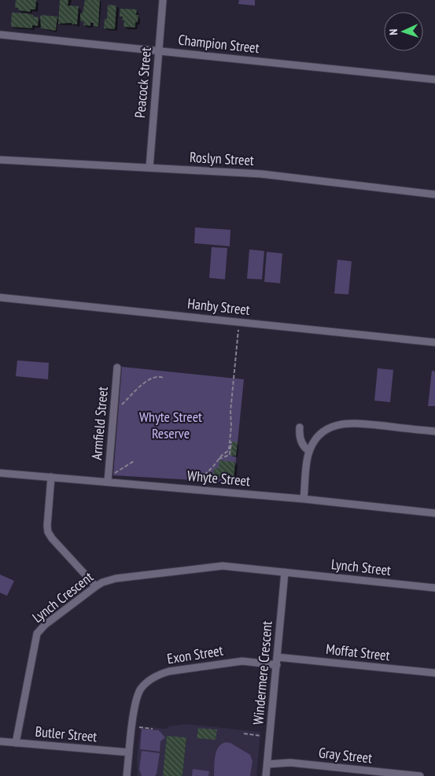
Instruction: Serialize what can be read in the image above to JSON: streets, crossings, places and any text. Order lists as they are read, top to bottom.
{
  "streets": {
    "street": [
      "Champion Street",
      "Peacock Street",
      "Roslyn Street",
      "Hanby Street",
      "Armfield Street",
      "Whyte Street",
      "Lynch Street",
      "Lynch Crescent",
      "Moffat Street",
      "Exon Street",
      "Windermere Crescent",
      "Butler Street",
      "Gray Street"
    ]
  },
  "crossings": [
    ["Champion Street", "Peacock Street"],
    ["Peacock Street", "Roslyn Street"],
    ["Armfield Street", "Whyte Street"],
    ["Lynch Street", "Lynch Crescent"],
    ["Lynch Street", "Windermere Crescent"],
    ["Lynch Crescent", "Windermere Crescent"],
    ["Lynch Crescent", "Butler Street"],
    ["Moffat Street", "Windermere Crescent"],
    ["Exon Street", "Windermere Crescent"],
    ["Exon Street", "Butler Street"],
    ["Windermere Crescent", "Gray Street"]
  ],
  "parks": ["Whyte Street Reserve"],
  "north": "left"
}
